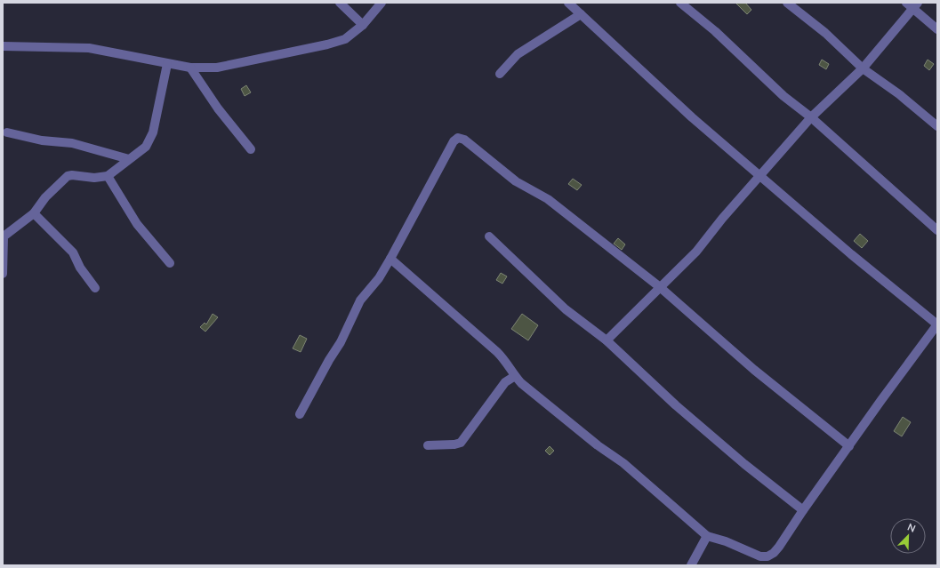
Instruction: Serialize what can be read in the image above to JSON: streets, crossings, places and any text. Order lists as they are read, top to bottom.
{
  "north": "top right"
}
